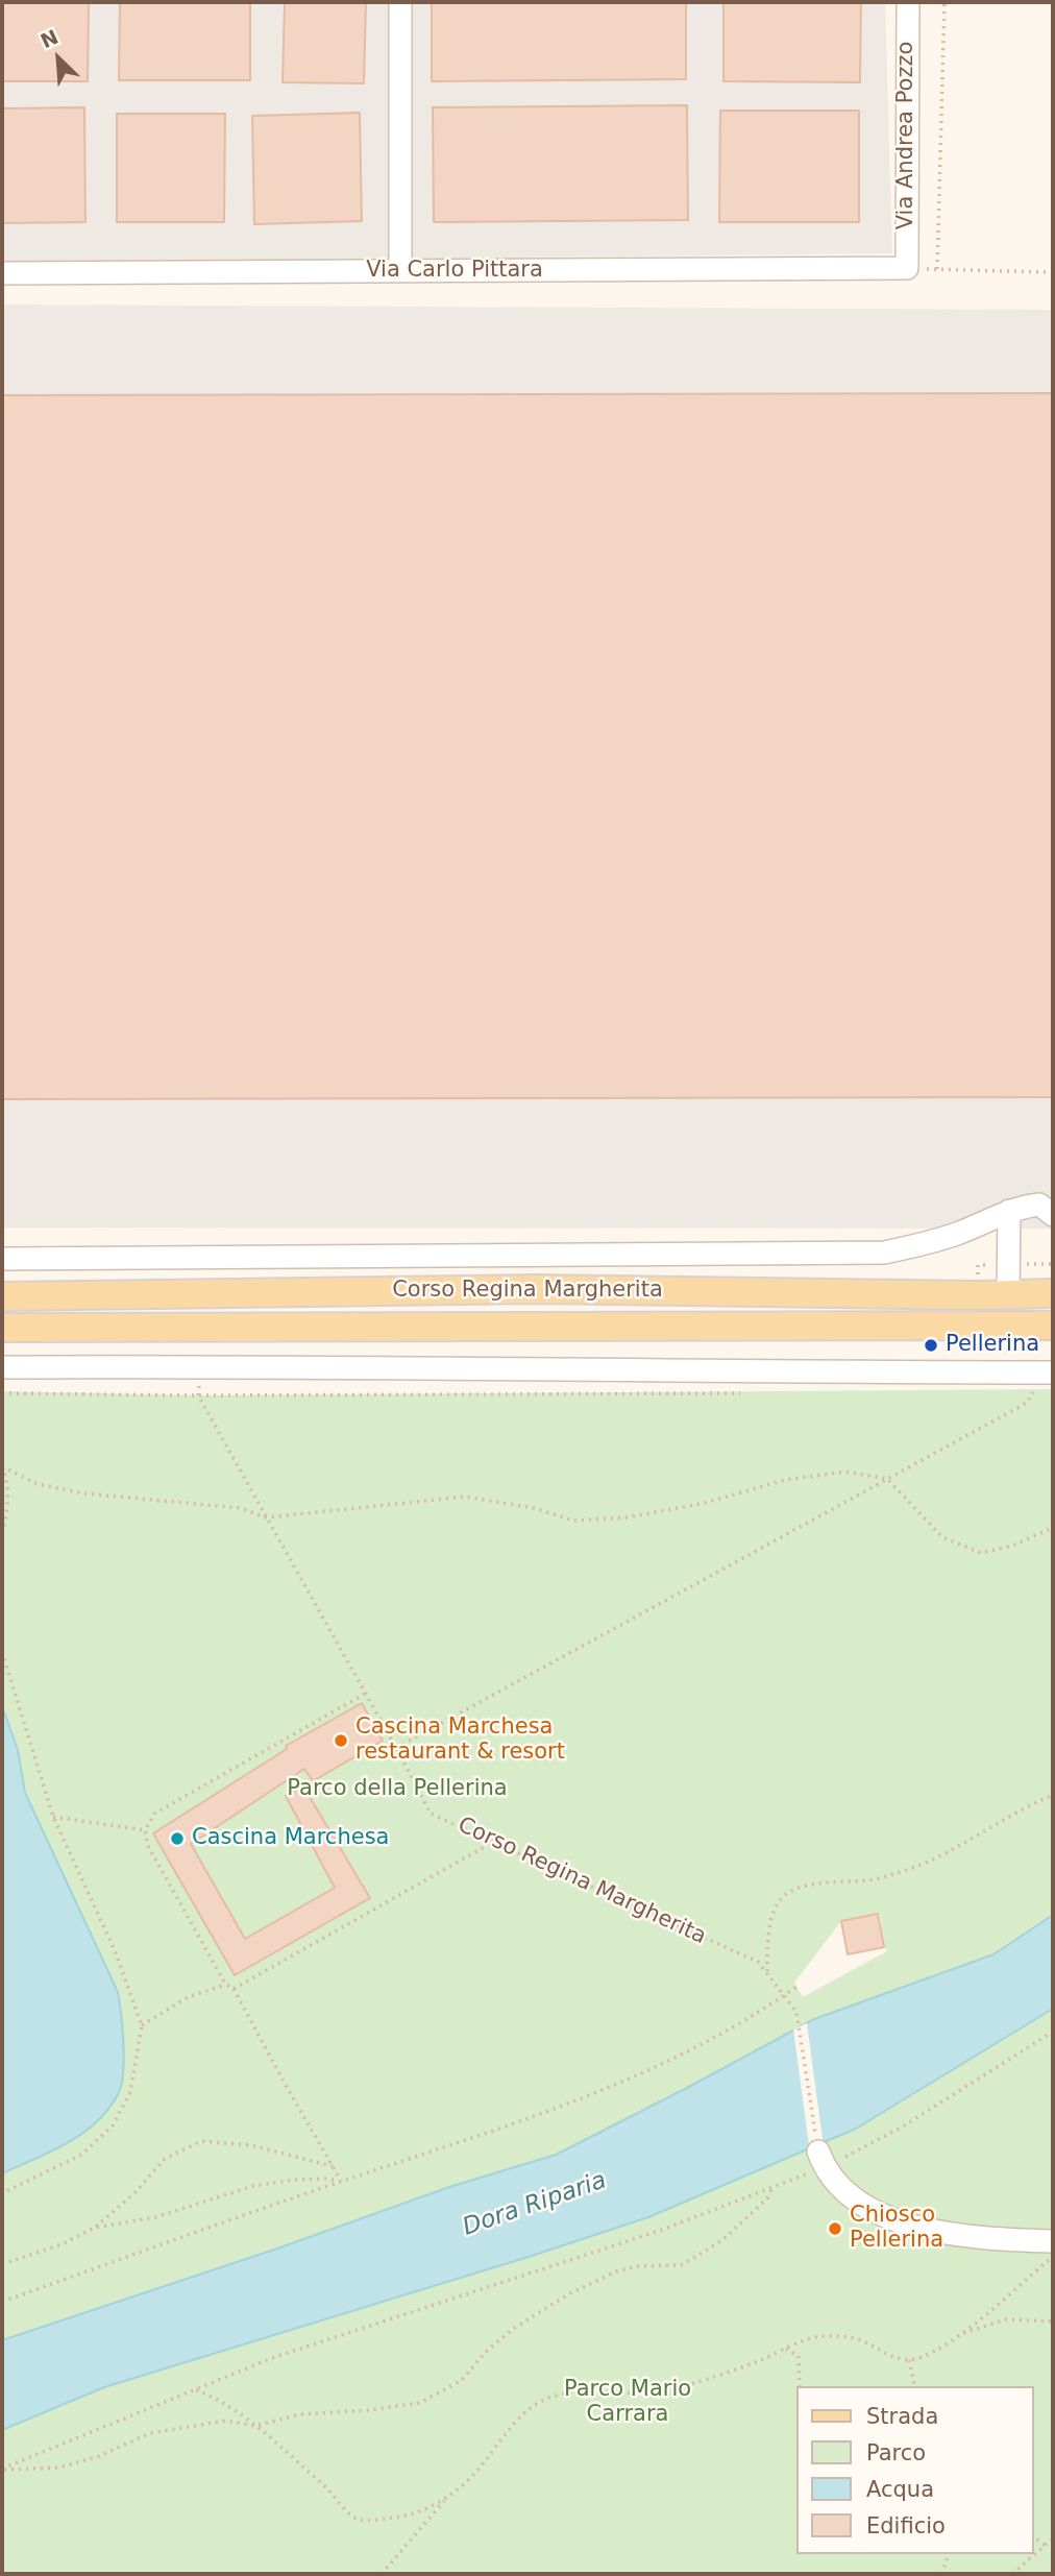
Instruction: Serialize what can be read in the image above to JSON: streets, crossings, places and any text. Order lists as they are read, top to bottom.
{
  "streets": {
    "main road": ["Corso Regina Margherita"],
    "street": ["Via Andrea Pozzo", "Via Carlo Pittara"]
  },
  "crossings": [
    ["Via Andrea Pozzo", "Via Carlo Pittara"]
  ],
  "water": ["Dora Riparia"],
  "parks": ["Parco della Pellerina", "Parco Mario Carrara"],
  "places": [
    "Pellerina",
    "Cascina Marchesa restaurant & resort",
    "Cascina Marchesa",
    "Chiosco Pellerina"
  ],
  "legend": [
    "Strada",
    "Parco",
    "Acqua",
    "Edificio"
  ],
  "north": "top left"
}
